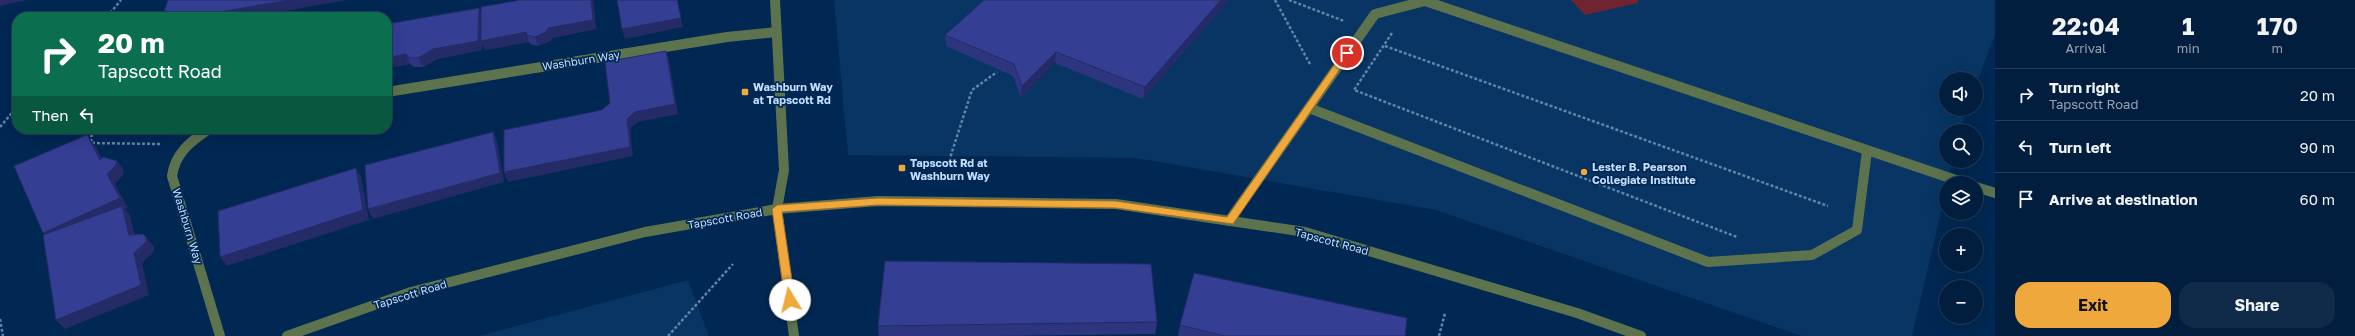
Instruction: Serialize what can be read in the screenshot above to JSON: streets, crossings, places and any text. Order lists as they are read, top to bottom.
{
  "streets": {
    "street": ["Washburn Way", "Tapscott Road"]
  },
  "places": {
    "transit": ["Washburn Way at Tapscott Rd", "Tapscott Rd at Washburn Way"],
    "other": ["Lester B. Pearson Collegiate Institute"]
  },
  "page": {
    "eta": [
      "22:04",
      "Arrival",
      "1",
      "min",
      "170",
      "m"
    ],
    "turn": ["20 m", "Tapscott Road"],
    "list": [
      {
        "name": "Turn right",
        "note": "Tapscott Road",
        "value": "20 m"
      },
      {
        "name": "Turn left",
        "value": "90 m"
      },
      {
        "name": "Arrive at destination",
        "value": "60 m"
      }
    ],
    "map_buttons": ["+", "−"],
    "then": "Then",
    "buttons": ["Exit", "Share"]
  }
}
